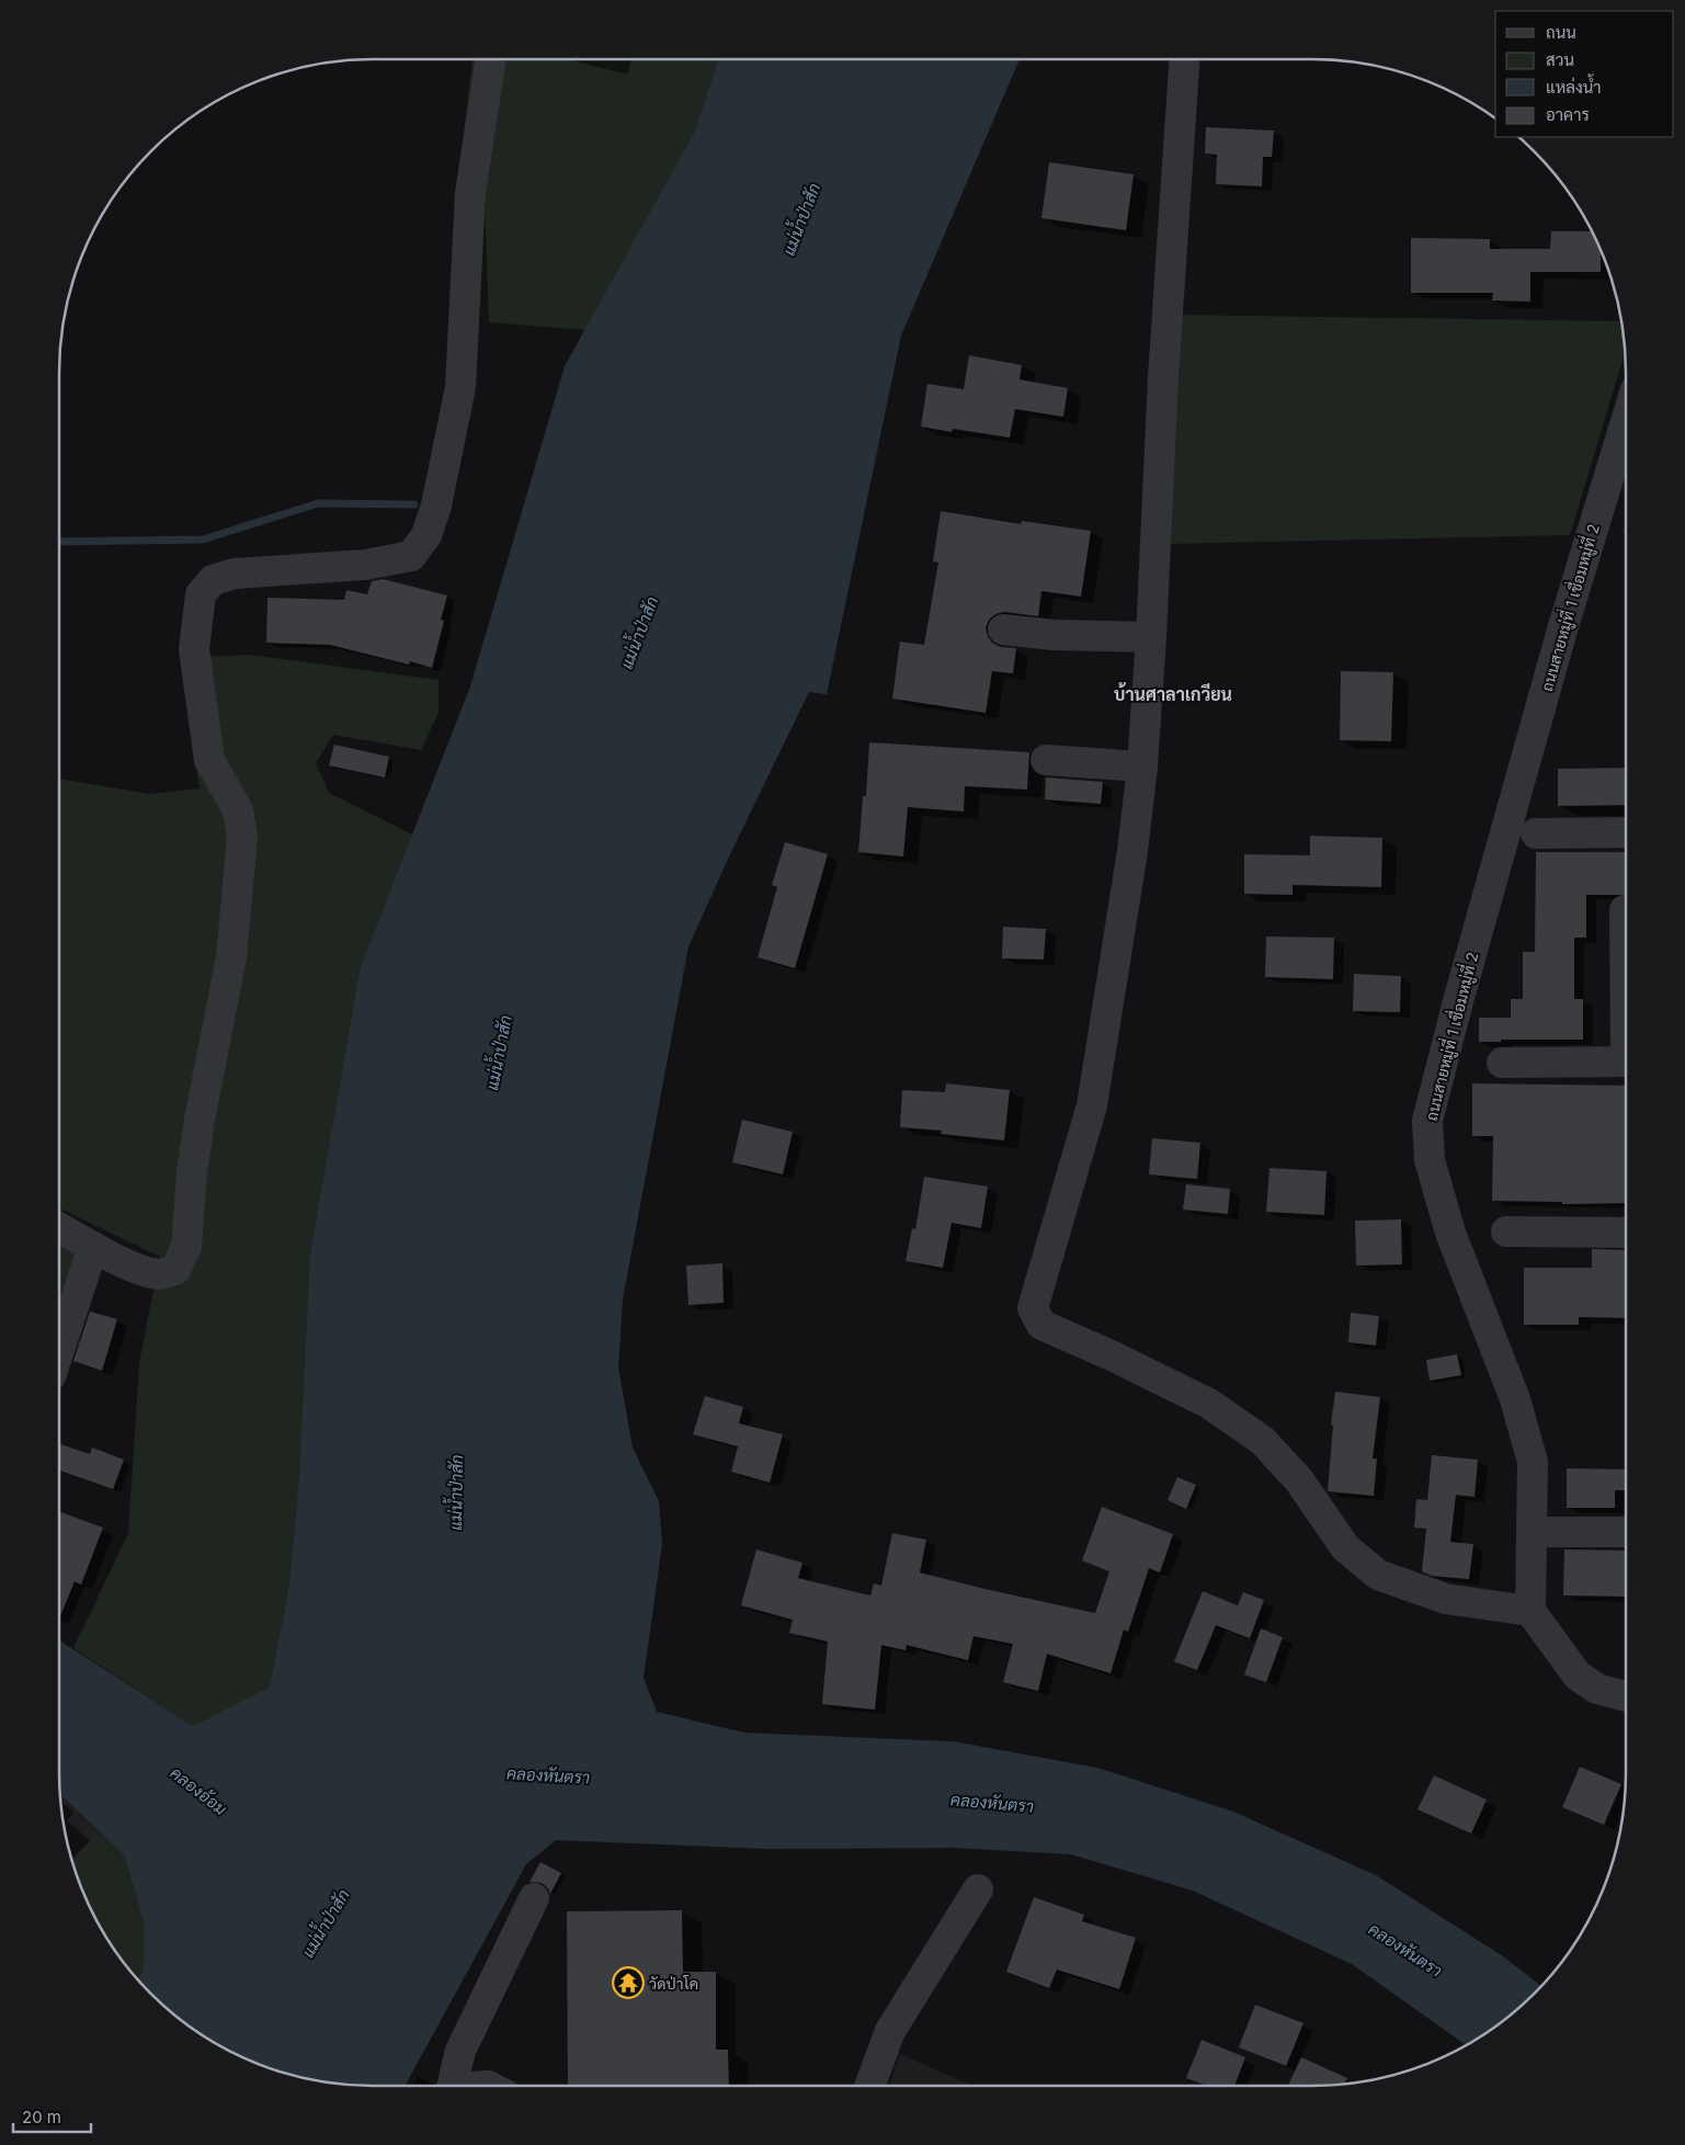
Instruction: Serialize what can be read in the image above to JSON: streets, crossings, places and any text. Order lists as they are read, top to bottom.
{
  "streets": {
    "street": ["ถนนสายหมู่ที่ 1 เชื่อมหมู่ที่ 2"]
  },
  "districts": ["บ้านศาลาเกวียน"],
  "water": ["แม่น้ำป่าสัก", "คลองหันตรา", "คลองอ้อม"],
  "places": {
    "temple": ["วัดป่าโค"]
  },
  "legend": [
    "ถนน",
    "สวน",
    "แหล่งน้ำ",
    "อาคาร"
  ],
  "scale_bar": "20 m"
}
